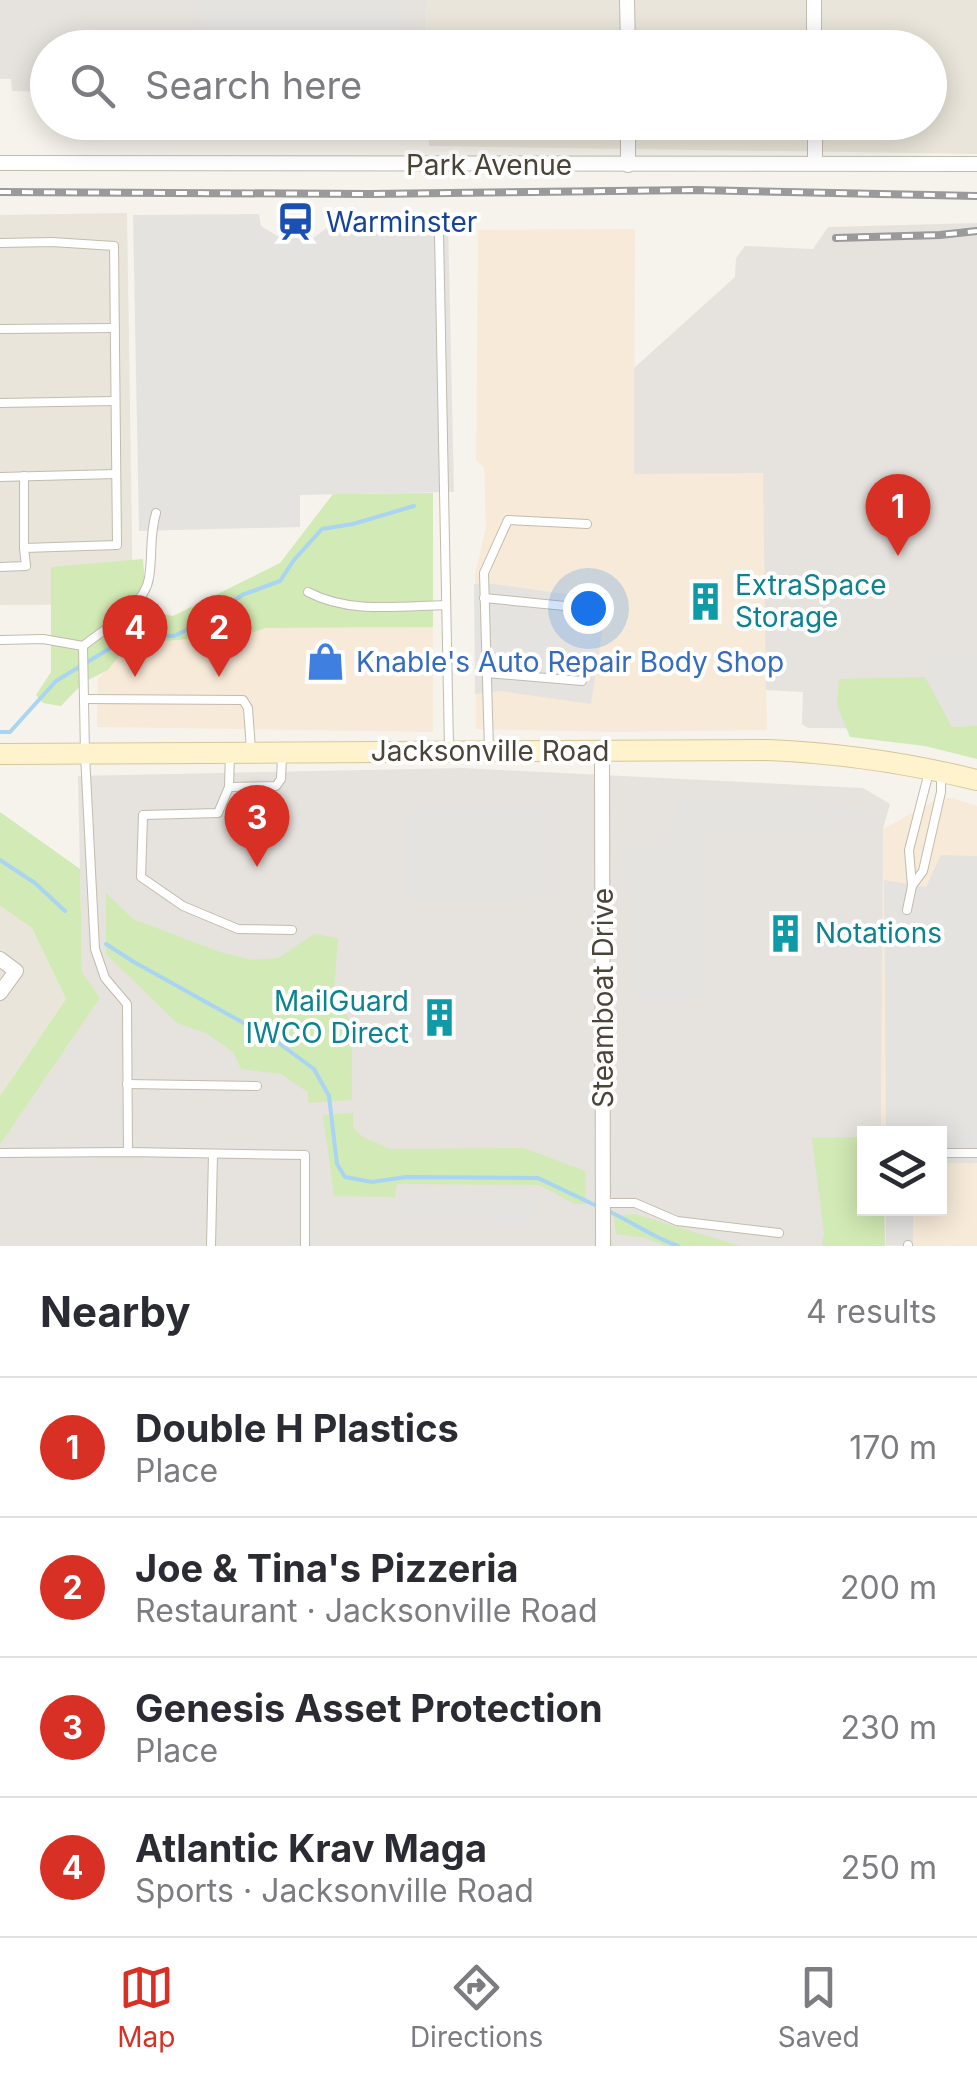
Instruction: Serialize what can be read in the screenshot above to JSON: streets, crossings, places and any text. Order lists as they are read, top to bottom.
{
  "streets": {
    "main road": ["Jacksonville Road"],
    "street": ["Park Avenue", "Steamboat Drive"]
  },
  "crossings": [
    ["Jacksonville Road", "Steamboat Drive"]
  ],
  "places": {
    "station": ["Warminster"],
    "building": ["ExtraSpace Storage", "Notations", "MailGuard IWCO Direct"],
    "shop": ["Knable's Auto Repair Body Shop"]
  },
  "page": {
    "search": "Search here",
    "pins": [
      "1",
      "2",
      "4",
      "3"
    ],
    "heading": ["Nearby", "4 results"],
    "list": [
      {
        "mark": "1",
        "name": "Double H Plastics",
        "note": "Place",
        "value": "170 m"
      },
      {
        "mark": "2",
        "name": "Joe & Tina's Pizzeria",
        "note": "Restaurant · Jacksonville Road",
        "value": "200 m"
      },
      {
        "mark": "3",
        "name": "Genesis Asset Protection",
        "note": "Place",
        "value": "230 m"
      },
      {
        "mark": "4",
        "name": "Atlantic Krav Maga",
        "note": "Sports · Jacksonville Road",
        "value": "250 m"
      }
    ],
    "nav": ["Map", "Directions", "Saved"]
  }
}
